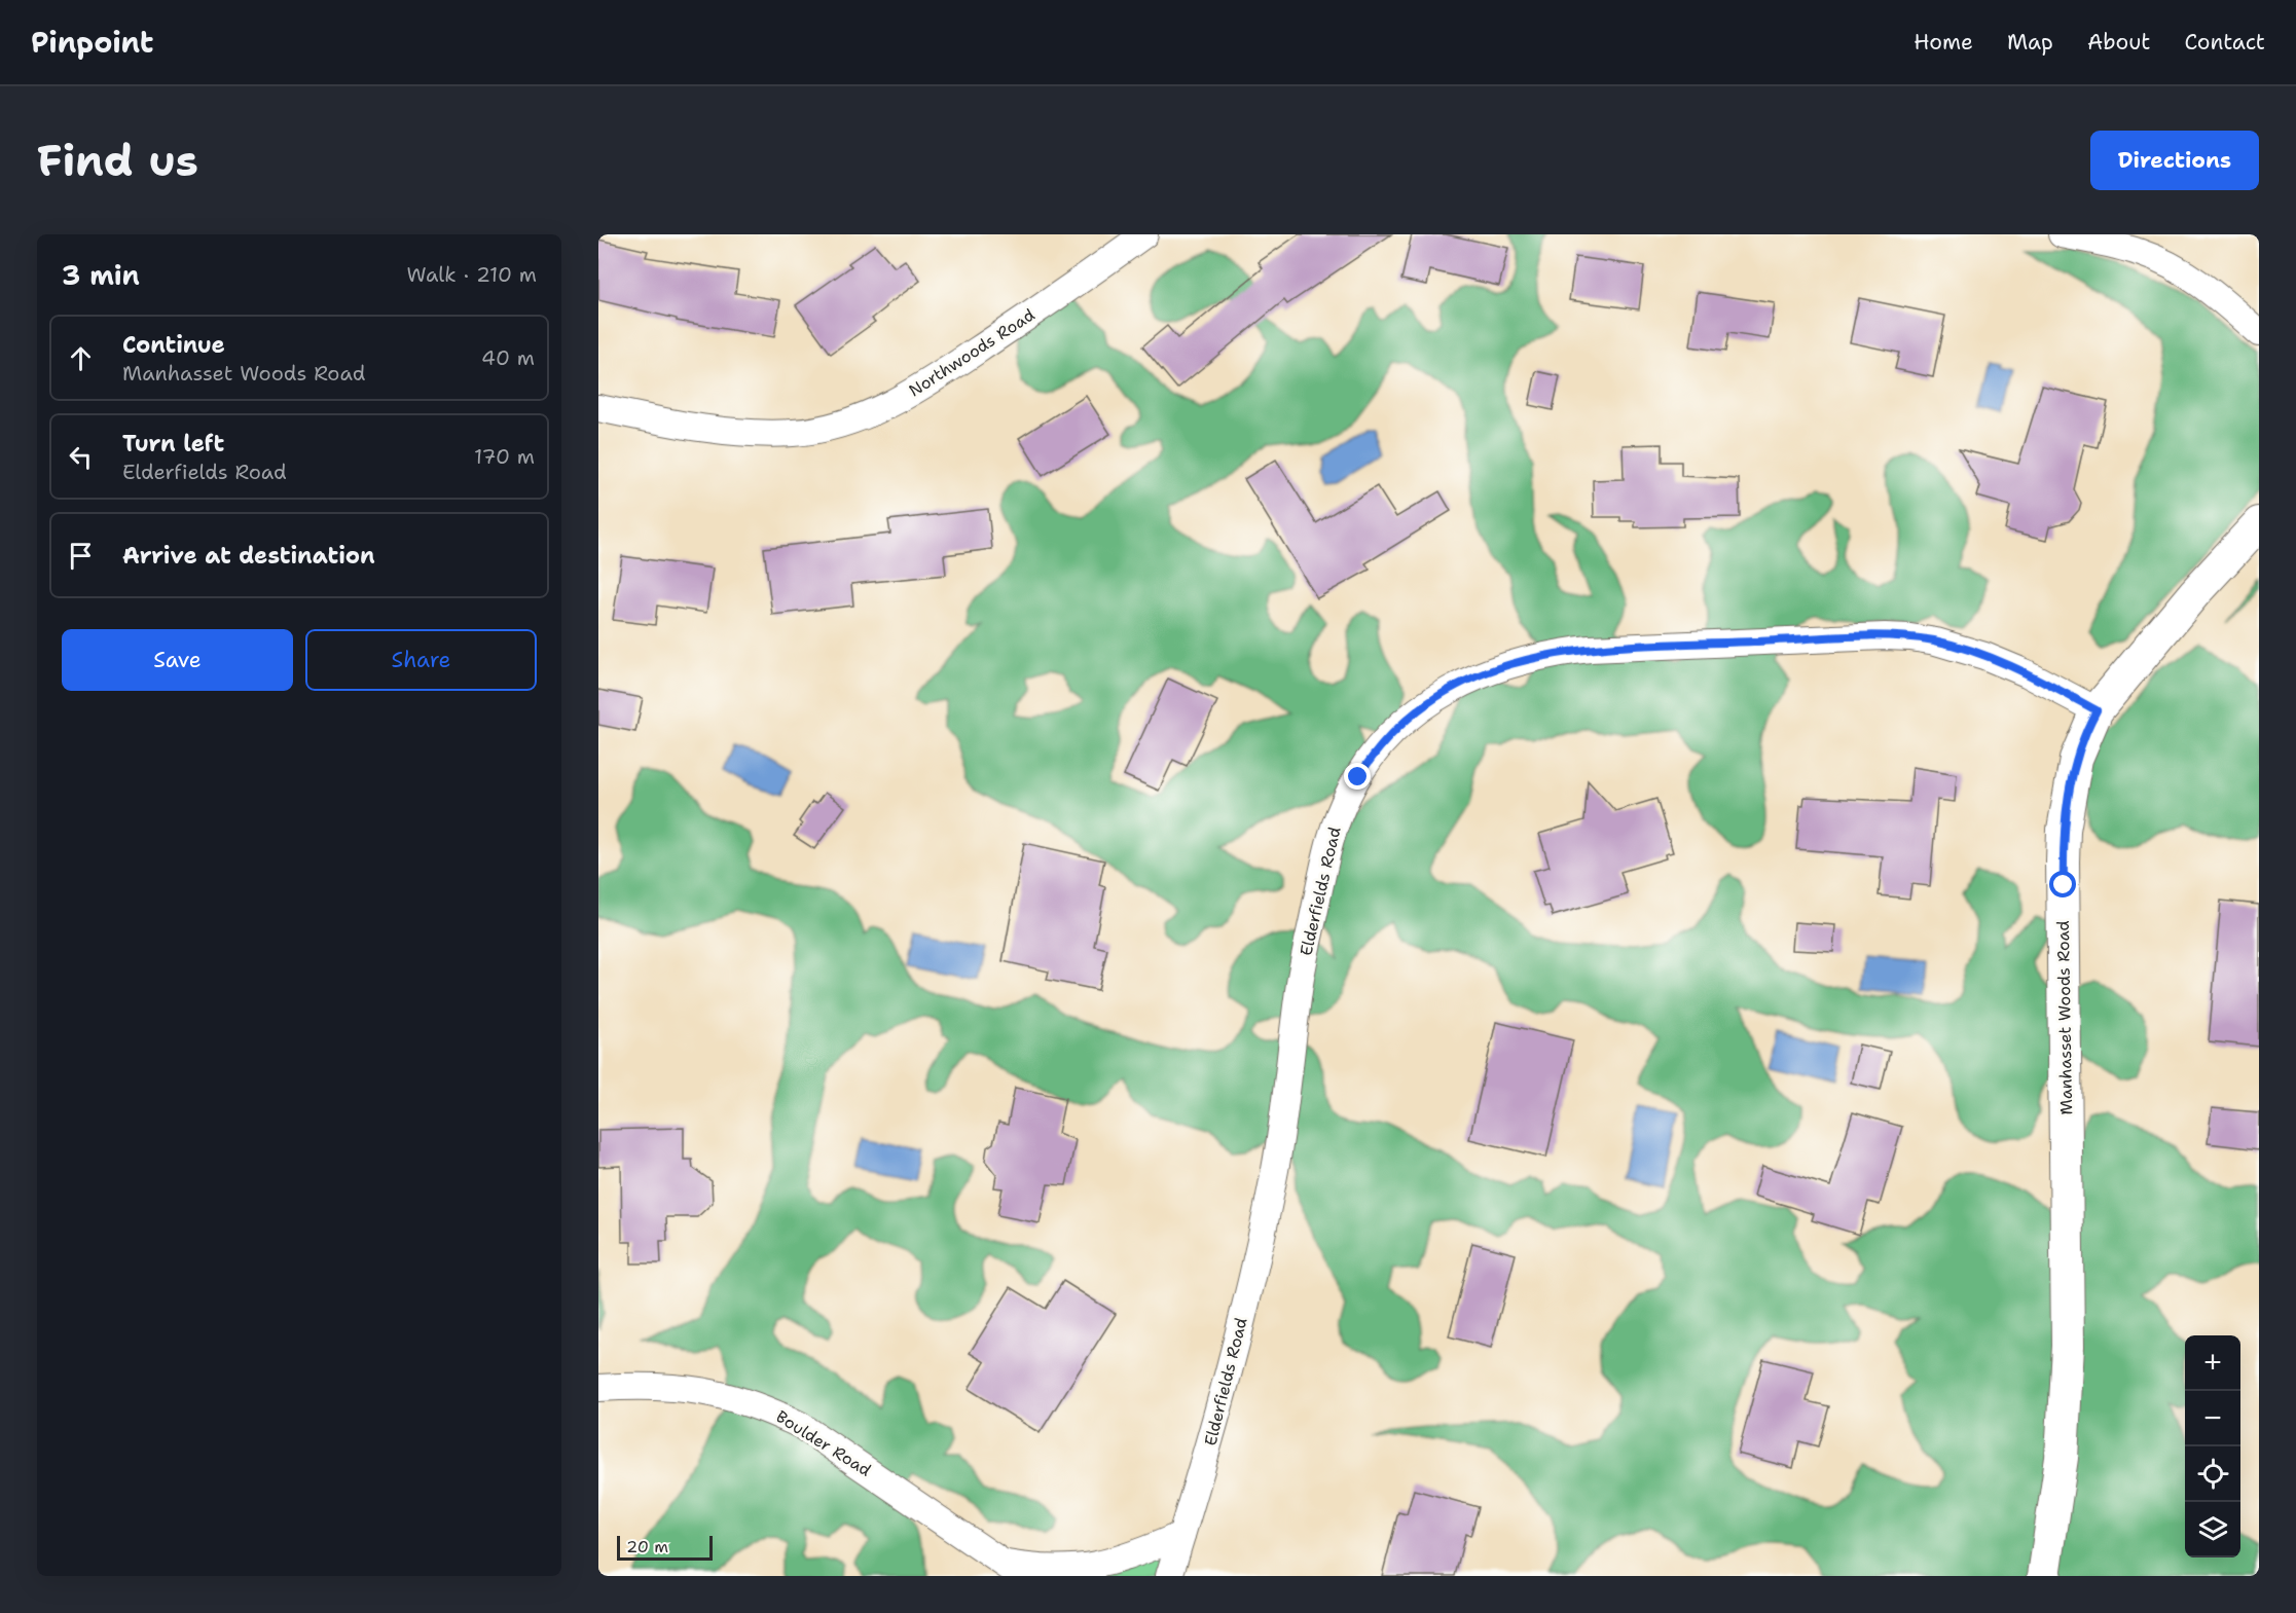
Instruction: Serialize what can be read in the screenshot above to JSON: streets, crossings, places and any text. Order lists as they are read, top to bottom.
{
  "streets": {
    "street": [
      "Northwoods Road",
      "Elderfields Road",
      "Manhasset Woods Road",
      "Boulder Road"
    ]
  },
  "crossings": [
    ["Elderfields Road", "Manhasset Woods Road"]
  ],
  "scale_bar": "20 m",
  "page": {
    "header": "Pinpoint",
    "nav": [
      "Home",
      "Map",
      "About",
      "Contact"
    ],
    "buttons": [
      "Directions",
      ["Save", "Share"]
    ],
    "title": "Find us",
    "heading": ["3 min", "Walk · 210 m"],
    "list": [
      ["Continue", "Manhasset Woods Road", "40 m"],
      ["Turn left", "Elderfields Road", "170 m"],
      "Arrive at destination"
    ],
    "map_buttons": ["+", "−"],
    "scale": "20 m"
  }
}
